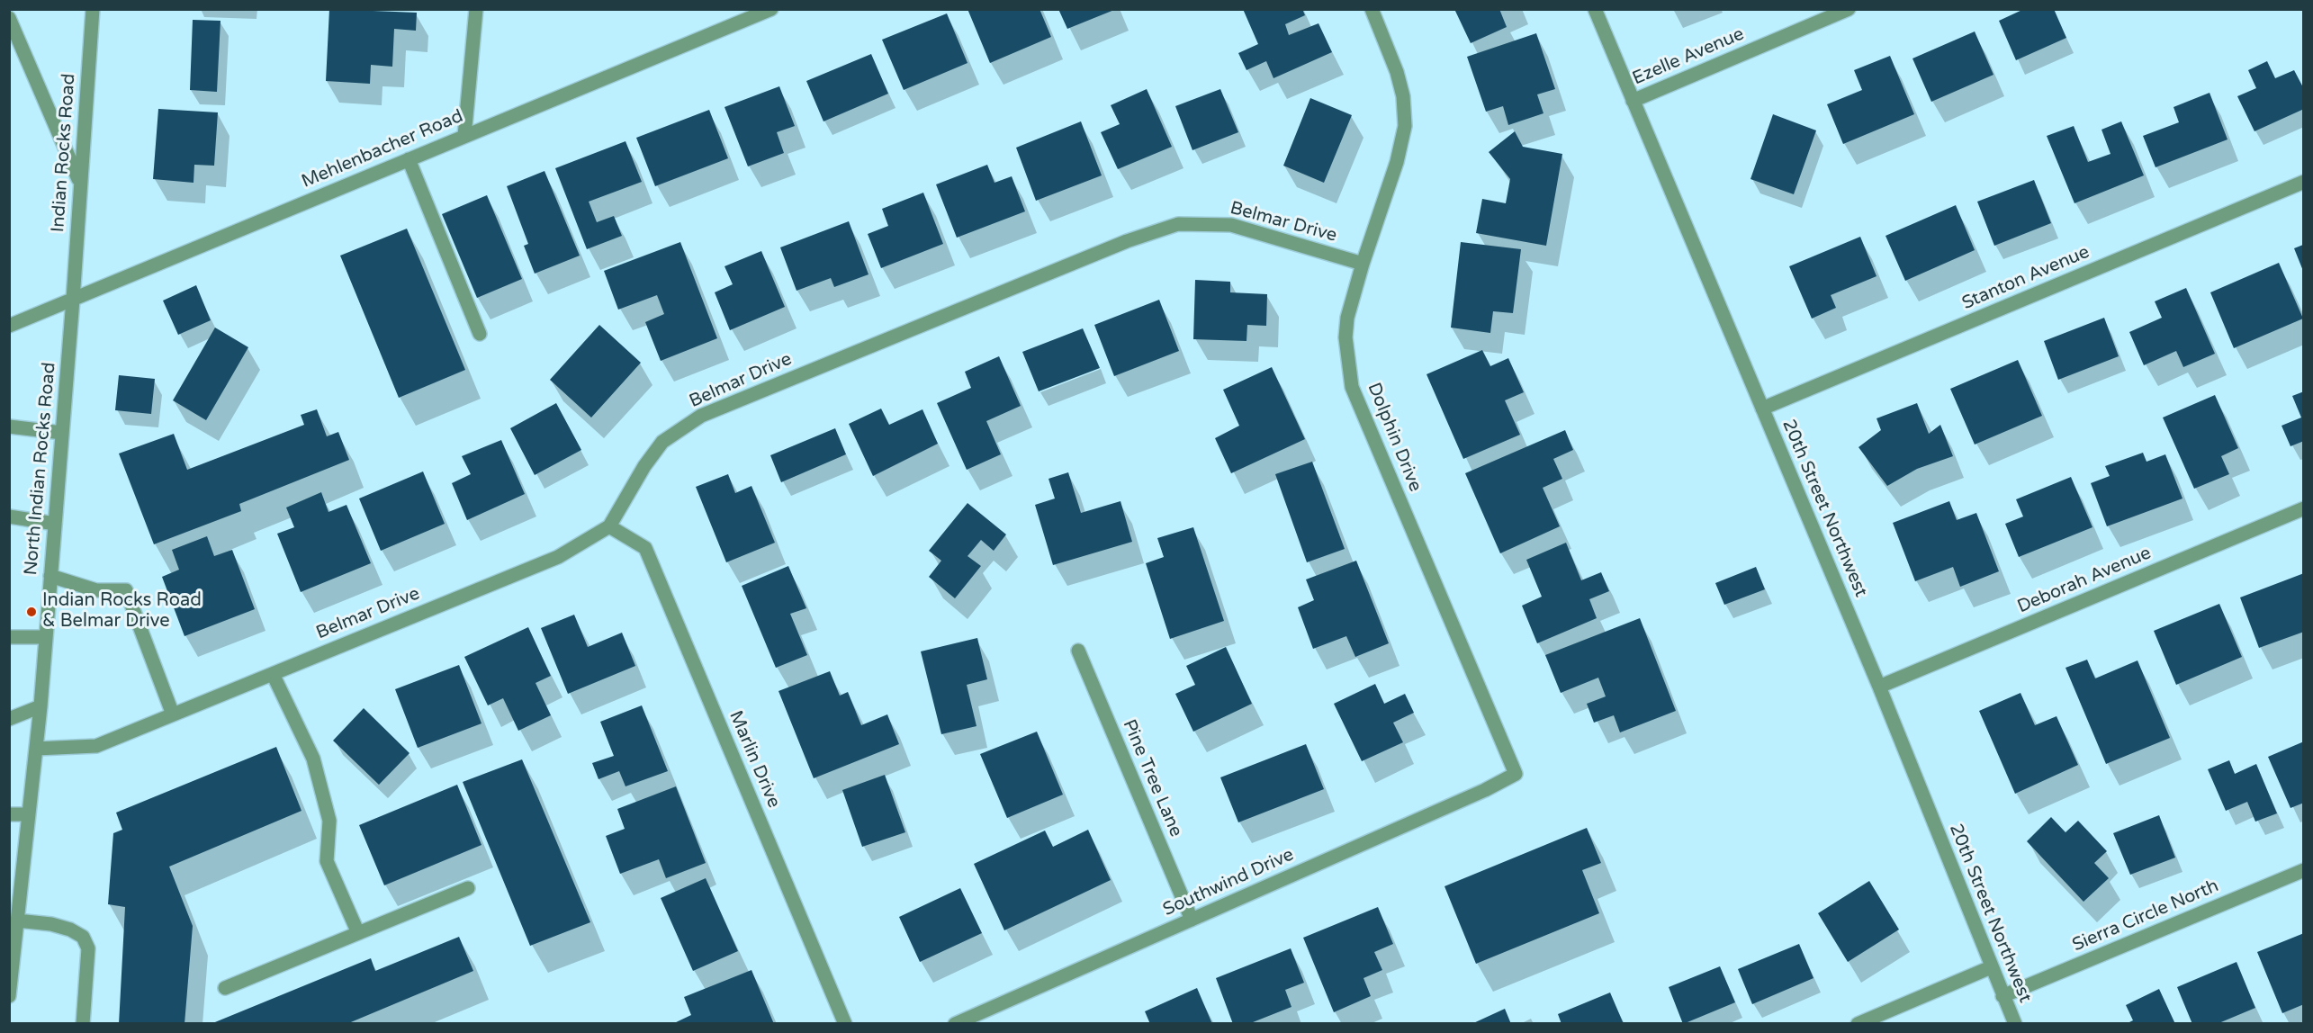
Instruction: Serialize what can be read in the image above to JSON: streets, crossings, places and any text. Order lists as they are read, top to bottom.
{
  "streets": {
    "street": [
      "Ezelle Avenue",
      "Mehlenbacher Road",
      "Indian Rocks Road",
      "Belmar Drive",
      "Stanton Avenue",
      "Dolphin Drive",
      "North Indian Rocks Road",
      "20th Street Northwest",
      "Deborah Avenue",
      "Marlin Drive",
      "Pine Tree Lane",
      "Southwind Drive",
      "Sierra Circle North"
    ]
  },
  "crossings": [
    ["Ezelle Avenue", "20th Street Northwest"],
    ["Mehlenbacher Road", "Indian Rocks Road"],
    ["Mehlenbacher Road", "North Indian Rocks Road"],
    ["Indian Rocks Road", "North Indian Rocks Road"],
    ["Belmar Drive", "Dolphin Drive"],
    ["Belmar Drive", "North Indian Rocks Road"],
    ["Belmar Drive", "Marlin Drive"],
    ["Stanton Avenue", "20th Street Northwest"],
    ["Dolphin Drive", "Southwind Drive"],
    ["20th Street Northwest", "Deborah Avenue"],
    ["20th Street Northwest", "Sierra Circle North"],
    ["Pine Tree Lane", "Southwind Drive"]
  ],
  "places": ["Indian Rocks Road & Belmar Drive"]
}
